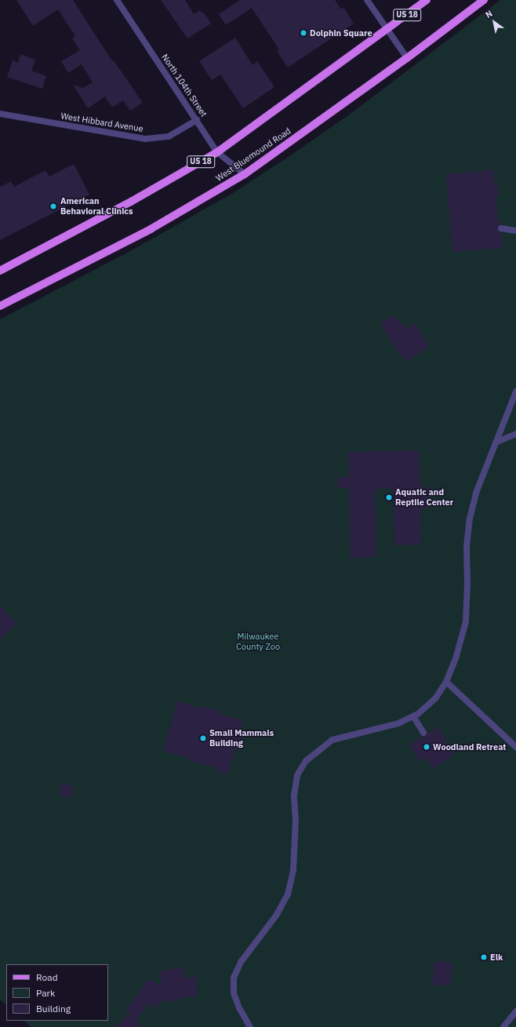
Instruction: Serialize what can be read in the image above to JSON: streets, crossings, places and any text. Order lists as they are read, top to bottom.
{
  "streets": {
    "main road": ["US 18", "West Bluemound Road"],
    "street": ["North 104th Street", "West Hibbard Avenue"]
  },
  "crossings": [
    ["US 18", "North 104th Street"],
    ["North 104th Street", "West Hibbard Avenue"],
    ["North 104th Street", "West Bluemound Road"]
  ],
  "parks": ["Milwaukee County Zoo"],
  "places": [
    "Dolphin Square",
    "American Behavioral Clinics",
    "Aquatic and Reptile Center",
    "Small Mammals Building",
    "Woodland Retreat",
    "Elk"
  ],
  "legend": ["Road", "Park", "Building"],
  "north": "top left"
}
